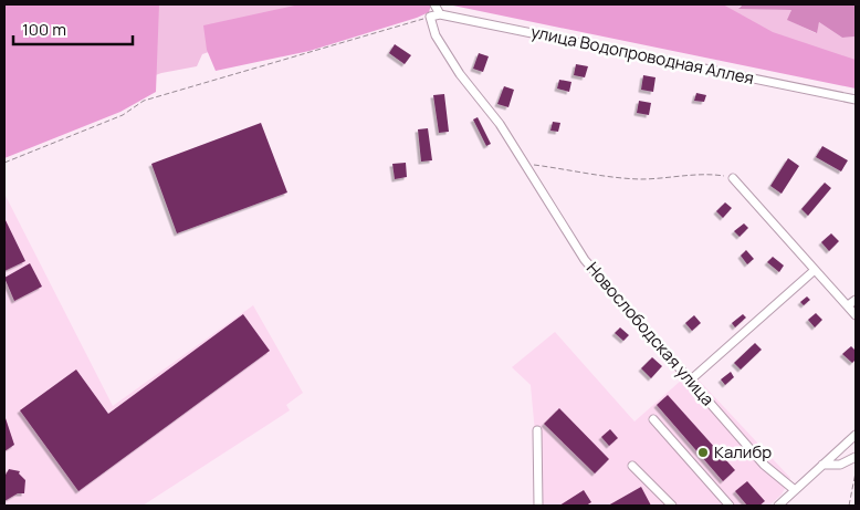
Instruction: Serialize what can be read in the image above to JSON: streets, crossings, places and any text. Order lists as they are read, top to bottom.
{
  "streets": {
    "street": ["улица Водопроводная Аллея", "Новослободская улица"]
  },
  "places": ["Калибр"],
  "scale_bar": "100 m"
}
